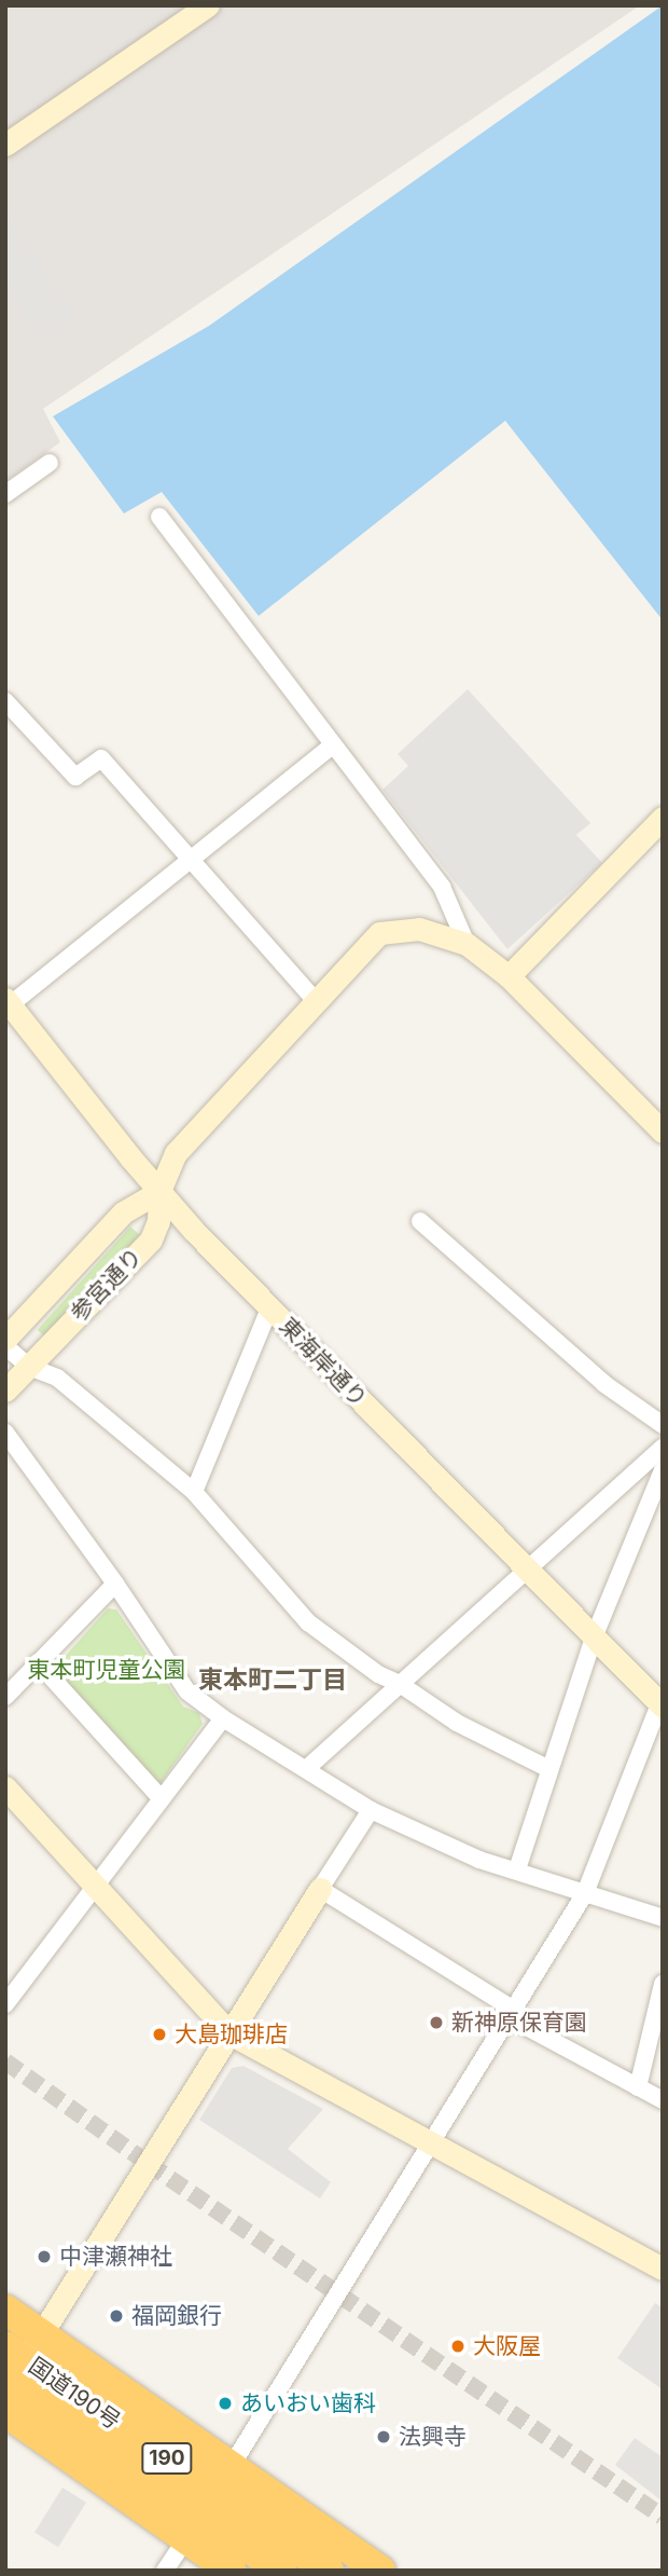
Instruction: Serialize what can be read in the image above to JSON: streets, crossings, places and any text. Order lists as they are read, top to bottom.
{
  "streets": {
    "highway": ["国道190号", "190"],
    "street": ["参宮通り", "東海岸通り"]
  },
  "crossings": [
    ["参宮通り", "東海岸通り"]
  ],
  "districts": ["東本町二丁目"],
  "parks": ["東本町児童公園"],
  "places": [
    "新神原保育園",
    "大島珈琲店",
    "中津瀬神社",
    "福岡銀行",
    "大阪屋",
    "あいおい歯科",
    "法興寺"
  ]
}
